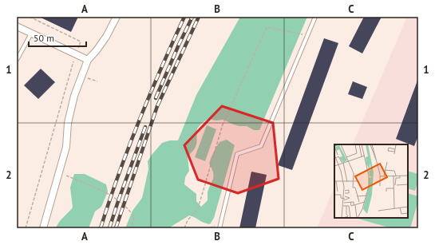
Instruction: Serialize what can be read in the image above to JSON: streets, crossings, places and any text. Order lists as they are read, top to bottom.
{
  "scale_bar": "50 m",
  "grid": {
    "columns": ["A", "B", "C"],
    "rows": ["1", "2"]
  }
}
